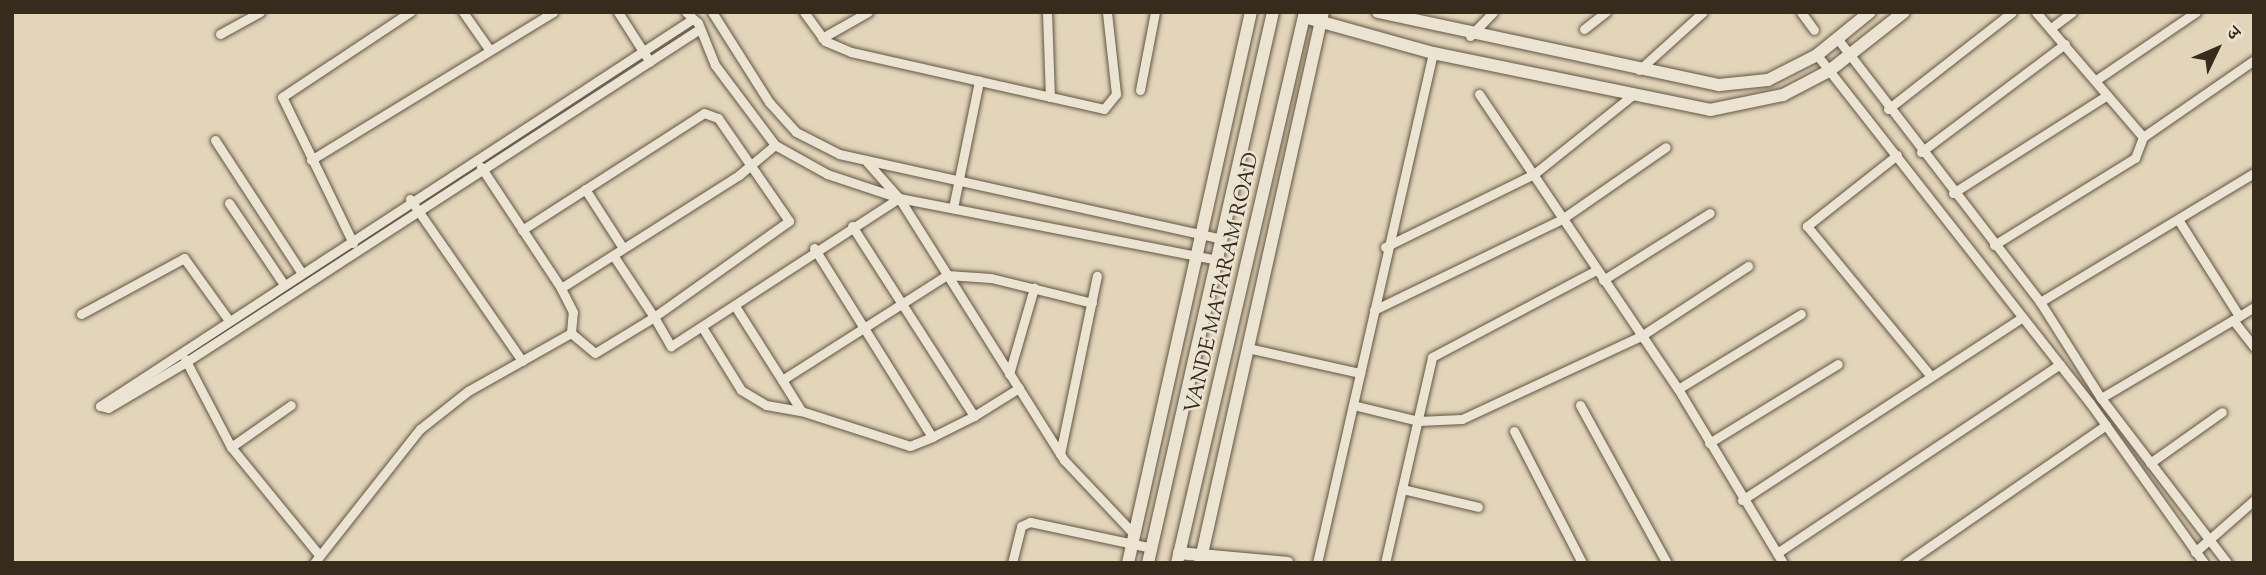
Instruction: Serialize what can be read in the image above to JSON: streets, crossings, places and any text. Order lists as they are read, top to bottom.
{
  "streets": {
    "street": ["VANDE MATARAM ROAD"]
  },
  "north": "top right"
}
